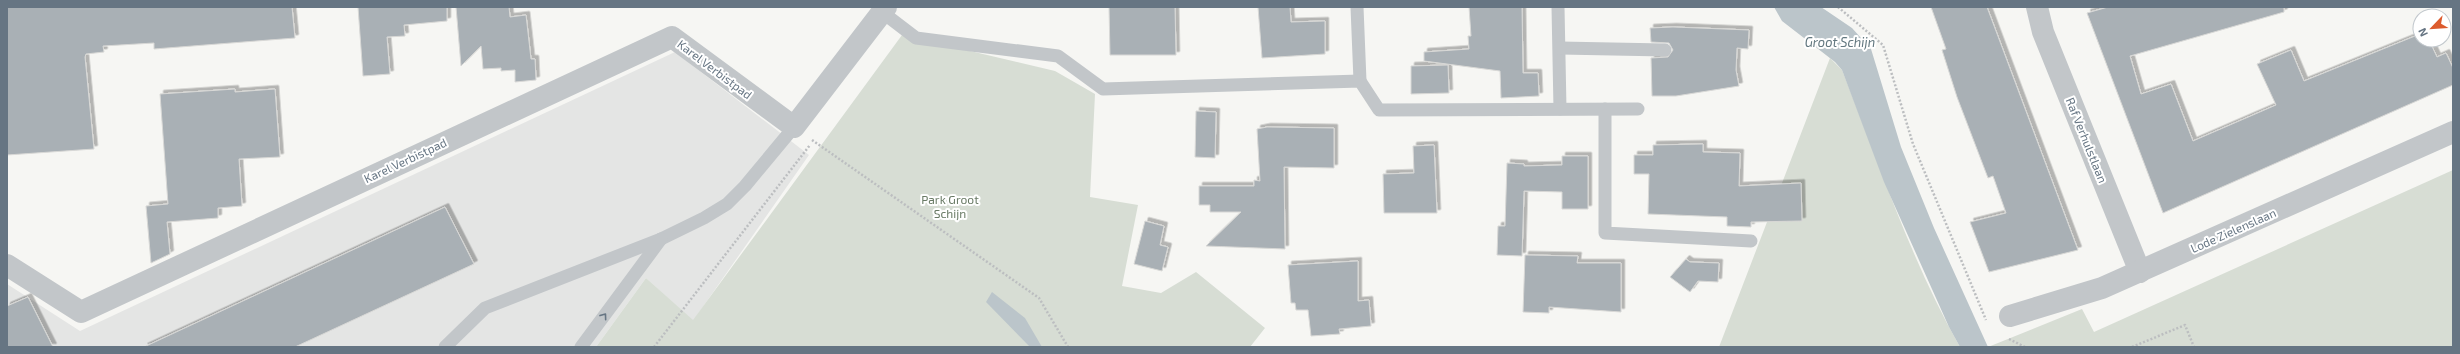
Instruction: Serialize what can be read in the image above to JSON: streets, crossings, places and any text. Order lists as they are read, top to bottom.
{
  "streets": {
    "street": ["Karel Verbistpad", "Raf Verhulstlaan", "Lode Zielenslaan"]
  },
  "crossings": [
    ["Raf Verhulstlaan", "Lode Zielenslaan"]
  ],
  "water": ["Groot Schijn"],
  "parks": ["Park Groot Schijn"],
  "north": "bottom left"
}
